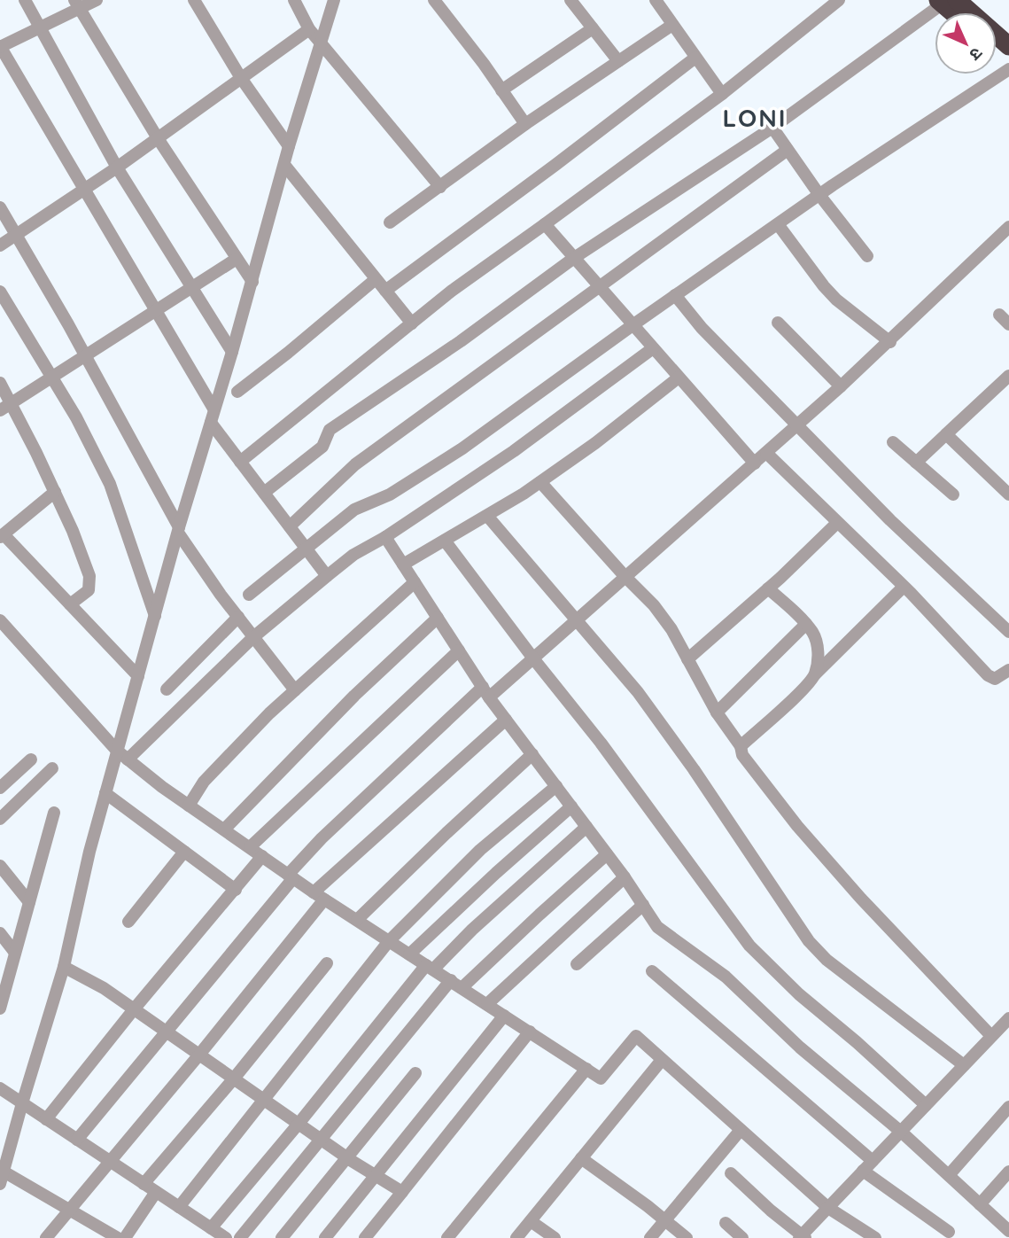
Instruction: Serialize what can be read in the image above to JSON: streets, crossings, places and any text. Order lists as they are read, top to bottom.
{
  "districts": ["LONI"],
  "north": "bottom right"
}
